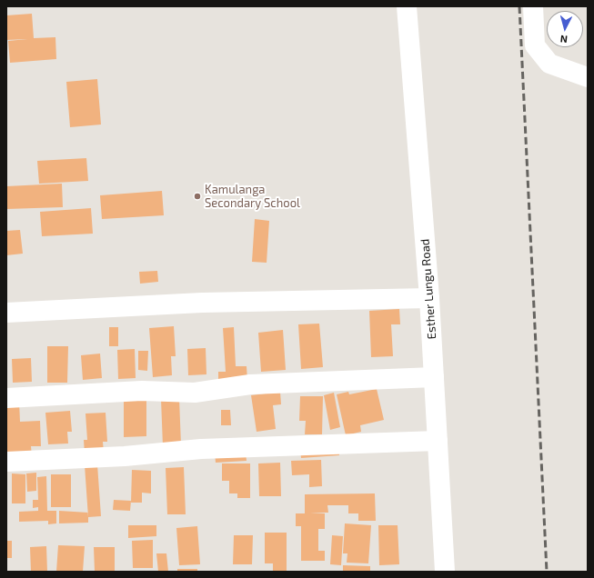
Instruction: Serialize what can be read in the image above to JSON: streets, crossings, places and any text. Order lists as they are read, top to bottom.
{
  "streets": {
    "street": ["Esther Lungu Road"]
  },
  "places": ["Kamulanga Secondary School"],
  "north": "bottom"
}
